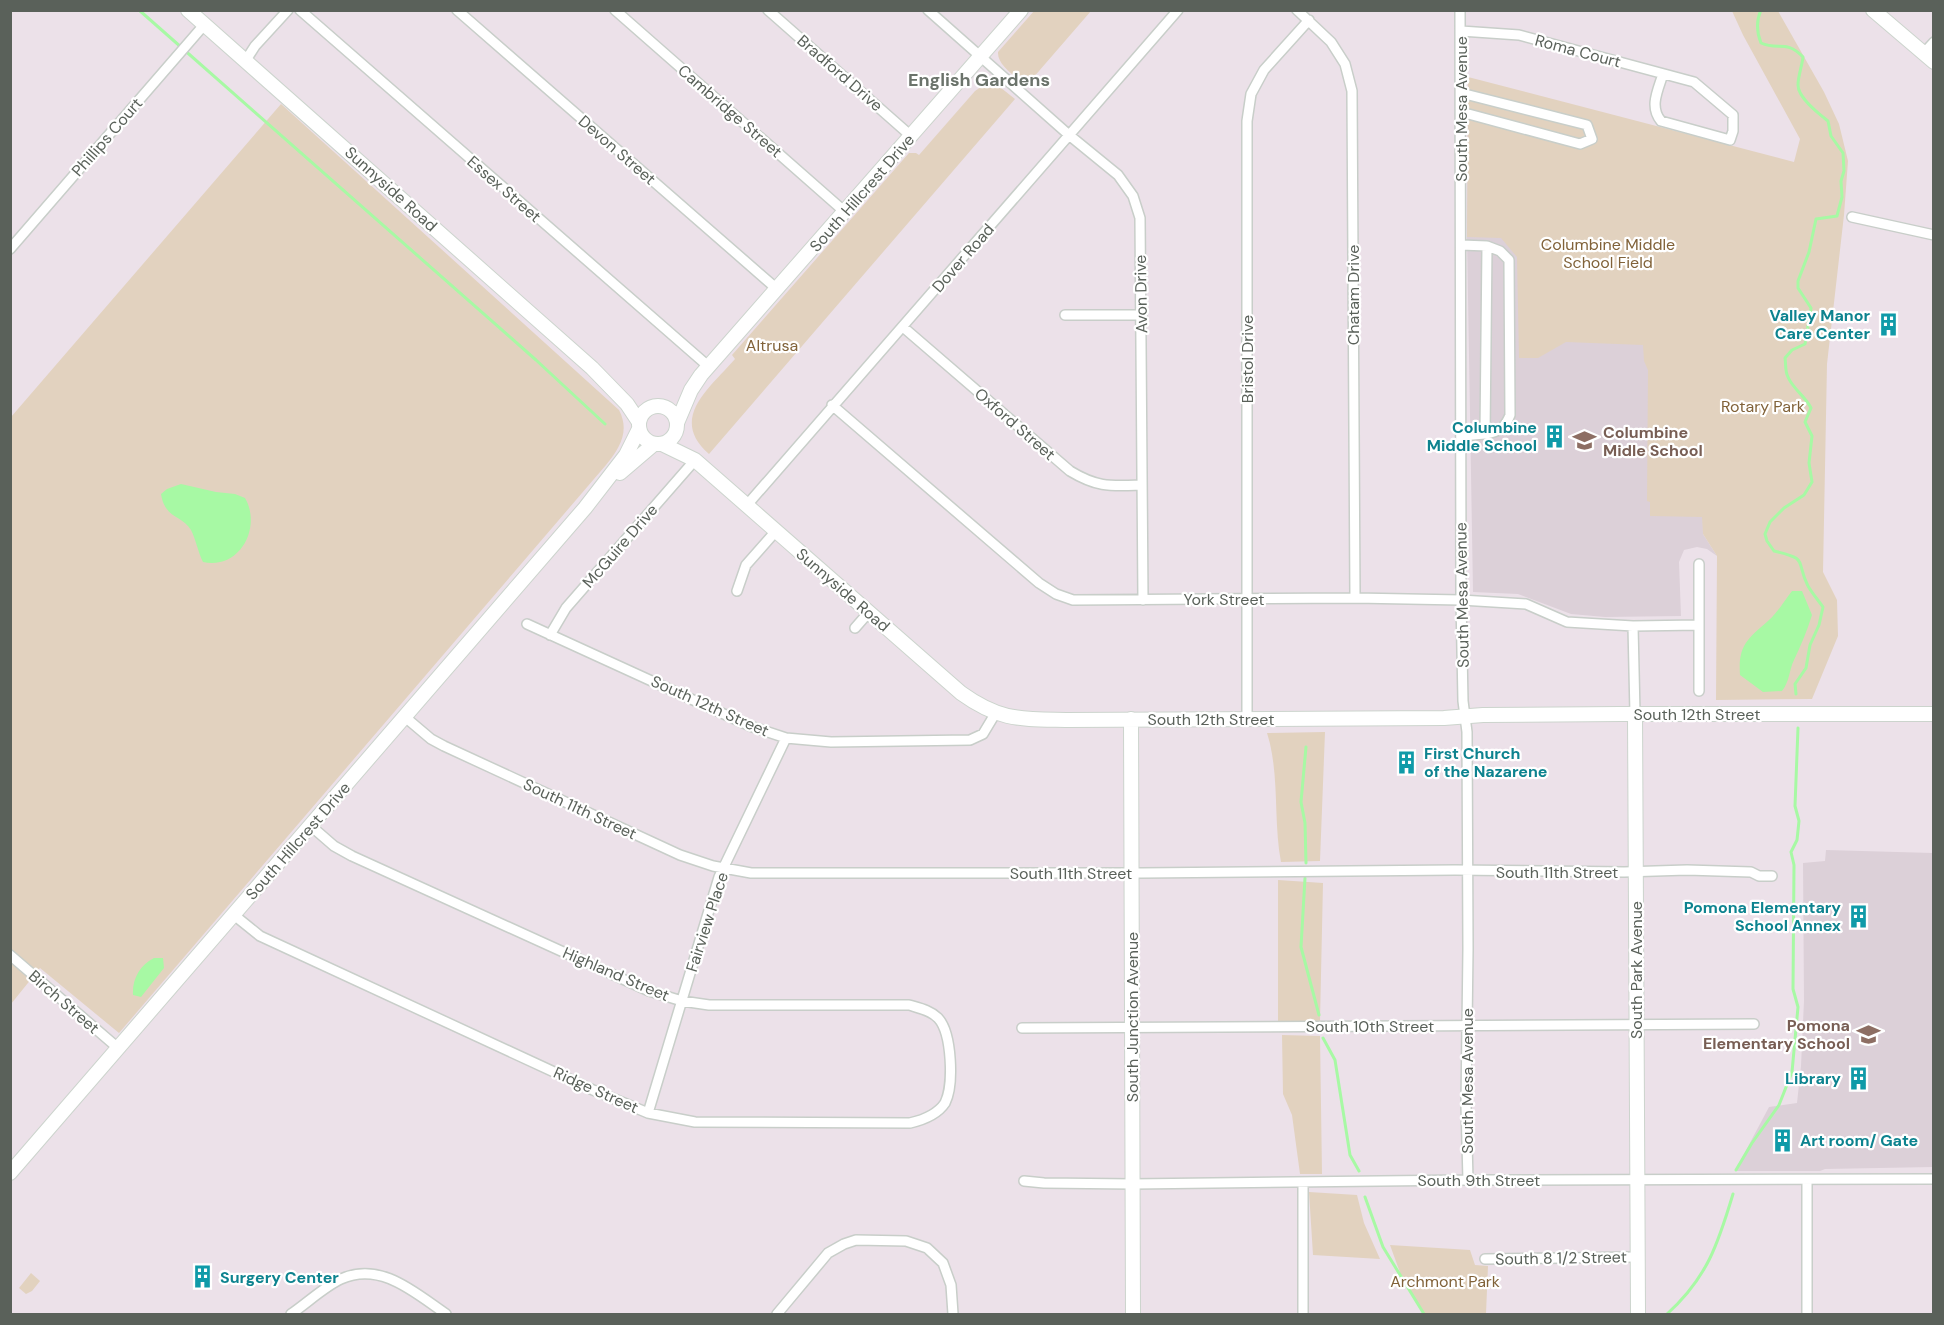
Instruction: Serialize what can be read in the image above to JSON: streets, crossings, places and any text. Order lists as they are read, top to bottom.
{
  "streets": {
    "street": [
      "Roma Court",
      "Bradford Drive",
      "South Mesa Avenue",
      "Cambridge Street",
      "Phillips Court",
      "Devon Street",
      "Sunnyside Road",
      "Essex Street",
      "South Hillcrest Drive",
      "Dover Road",
      "Avon Drive",
      "Chatam Drive",
      "Bristol Drive",
      "Oxford Street",
      "McGuire Drive",
      "York Street",
      "South 12th Street",
      "South 11th Street",
      "Fairview Place",
      "South Park Avenue",
      "Highland Street",
      "Birch Street",
      "South Junction Avenue",
      "South 10th Street",
      "Ridge Street",
      "South 9th Street",
      "South 8 1/2 Street"
    ]
  },
  "crossings": [
    ["Roma Court", "South Mesa Avenue"],
    ["Bradford Drive", "South Hillcrest Drive"],
    ["South Mesa Avenue", "York Street"],
    ["South Mesa Avenue", "South 12th Street"],
    ["South Mesa Avenue", "South 11th Street"],
    ["South Mesa Avenue", "South 10th Street"],
    ["South Mesa Avenue", "South 9th Street"],
    ["Cambridge Street", "South Hillcrest Drive"],
    ["Phillips Court", "Sunnyside Road"],
    ["Devon Street", "South Hillcrest Drive"],
    ["Sunnyside Road", "Dover Road"],
    ["Sunnyside Road", "McGuire Drive"],
    ["Sunnyside Road", "South 12th Street"],
    ["Essex Street", "South Hillcrest Drive"],
    ["South Hillcrest Drive", "Avon Drive"],
    ["South Hillcrest Drive", "South 11th Street"],
    ["South Hillcrest Drive", "Highland Street"],
    ["South Hillcrest Drive", "Birch Street"],
    ["South Hillcrest Drive", "Ridge Street"],
    ["Dover Road", "Avon Drive"],
    ["Dover Road", "Oxford Street"],
    ["Dover Road", "York Street"],
    ["Avon Drive", "Oxford Street"],
    ["Avon Drive", "York Street"],
    ["Chatam Drive", "Bristol Drive"],
    ["Chatam Drive", "York Street"],
    ["Bristol Drive", "York Street"],
    ["Bristol Drive", "South 12th Street"],
    ["McGuire Drive", "South 12th Street"],
    ["York Street", "South Park Avenue"],
    ["South 12th Street", "Fairview Place"],
    ["South 12th Street", "South Park Avenue"],
    ["South 12th Street", "South Junction Avenue"],
    ["South 11th Street", "Fairview Place"],
    ["South 11th Street", "South Park Avenue"],
    ["South 11th Street", "South Junction Avenue"],
    ["Fairview Place", "Highland Street"],
    ["Fairview Place", "Ridge Street"],
    ["South Park Avenue", "South 10th Street"],
    ["South Park Avenue", "South 9th Street"],
    ["South Park Avenue", "South 8 1/2 Street"],
    ["Highland Street", "Ridge Street"],
    ["South Junction Avenue", "South 10th Street"],
    ["South Junction Avenue", "South 9th Street"]
  ],
  "districts": ["English Gardens"],
  "parks": [
    "Columbine Middle School Field",
    "Altrusa",
    "Rotary Park",
    "Archmont Park"
  ],
  "places": {
    "building": [
      "Valley Manor Care Center",
      "Columbine Middle School",
      "First Church of the Nazarene",
      "Pomona Elementary School Annex",
      "Library",
      "Art room/ Gate",
      "Surgery Center"
    ],
    "school or university": ["Columbine Midle School", "Pomona Elementary School"]
  }
}
